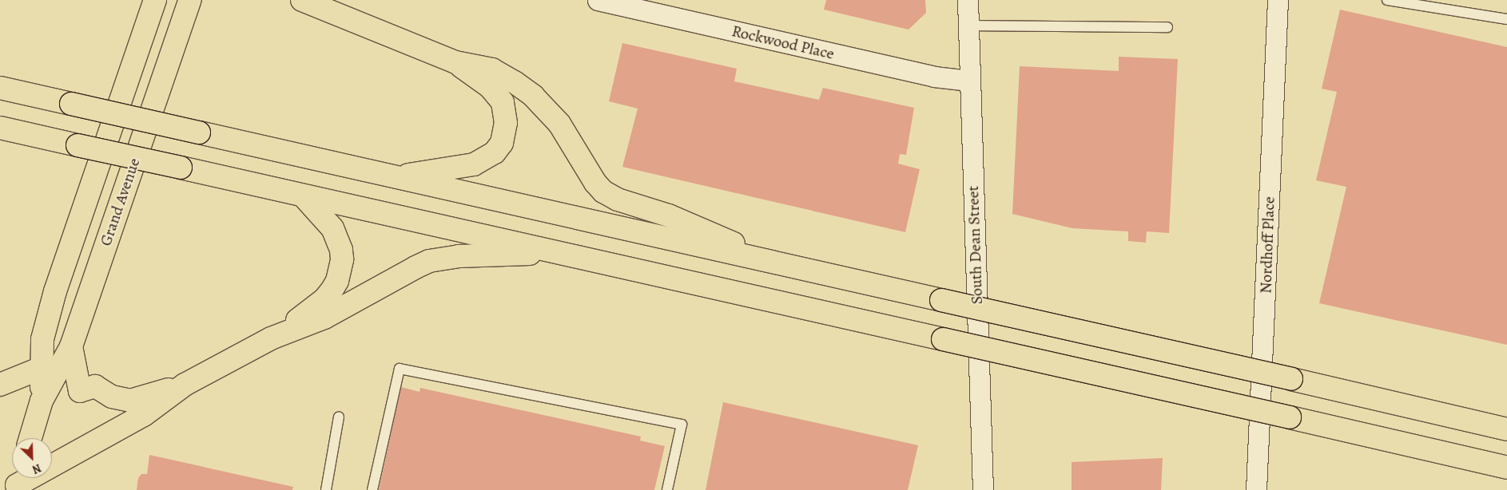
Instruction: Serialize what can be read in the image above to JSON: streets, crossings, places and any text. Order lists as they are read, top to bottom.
{
  "streets": {
    "main road": ["Grand Avenue"],
    "street": ["Rockwood Place", "South Dean Street", "Nordhoff Place"]
  },
  "crossings": [
    ["Rockwood Place", "South Dean Street"]
  ],
  "north": "bottom right"
}
